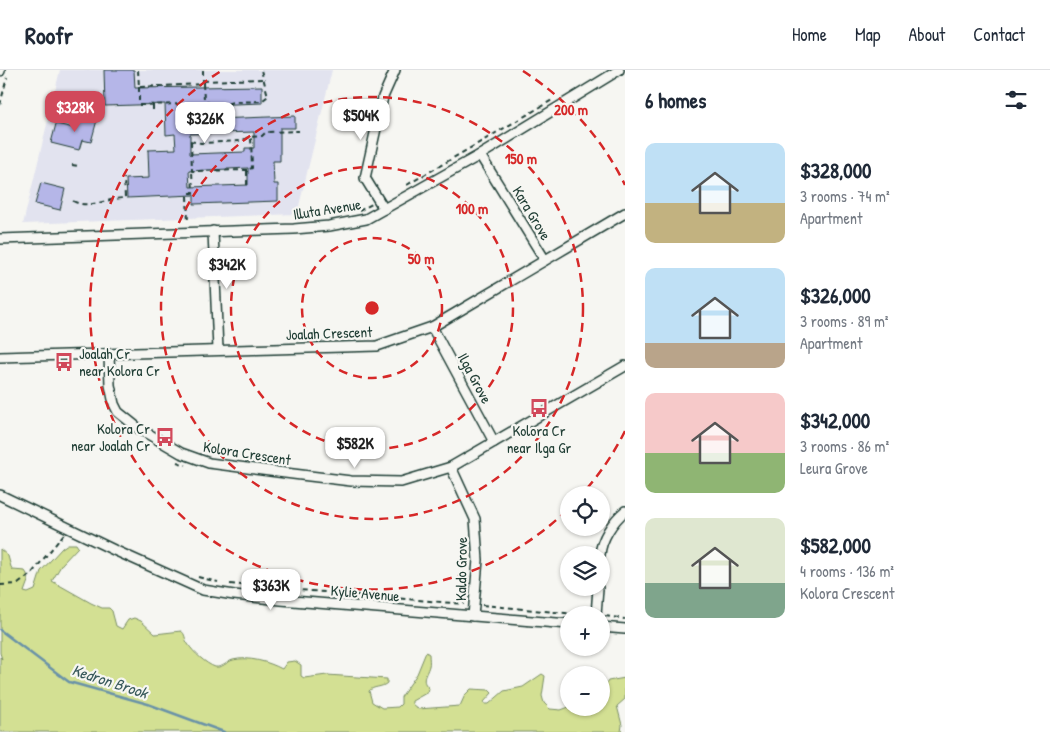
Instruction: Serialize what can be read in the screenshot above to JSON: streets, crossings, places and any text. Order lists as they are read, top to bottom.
{
  "streets": {
    "street": [
      "Illuta Avenue",
      "Kara Grove",
      "Joalah Crescent",
      "Ilga Grove",
      "Kolora Crescent",
      "Kaldo Grove",
      "Kylie Avenue"
    ]
  },
  "crossings": [
    ["Illuta Avenue", "Kara Grove"],
    ["Kara Grove", "Joalah Crescent"],
    ["Joalah Crescent", "Ilga Grove"],
    ["Joalah Crescent", "Kolora Crescent"],
    ["Ilga Grove", "Kolora Crescent"],
    ["Kolora Crescent", "Kaldo Grove"],
    ["Kaldo Grove", "Kylie Avenue"]
  ],
  "water": ["Kedron Brook"],
  "places": {
    "bus stop": ["Joalah Cr near Kolora Cr", "Kolora Cr near Ilga Gr", "Kolora Cr near Joalah Cr"]
  },
  "page": {
    "header": "Roofr",
    "nav": [
      "Home",
      "Map",
      "About",
      "Contact"
    ],
    "heading": "6 homes",
    "price": [
      "$328K",
      "$504K",
      "$326K",
      "$342K",
      "$582K",
      "$363K"
    ],
    "list": [
      {
        "name": "$328,000",
        "note": "3 rooms · 74 m² · Apartment"
      },
      {
        "name": "$326,000",
        "note": "3 rooms · 89 m² · Apartment"
      },
      {
        "name": "$342,000",
        "note": "3 rooms · 86 m² · Leura Grove"
      },
      {
        "name": "$582,000",
        "note": "4 rooms · 136 m² · Kolora Crescent"
      }
    ],
    "map_buttons": ["+", "−"]
  },
  "rings": [
    "200 m",
    "150 m",
    "100 m",
    "50 m"
  ]
}
